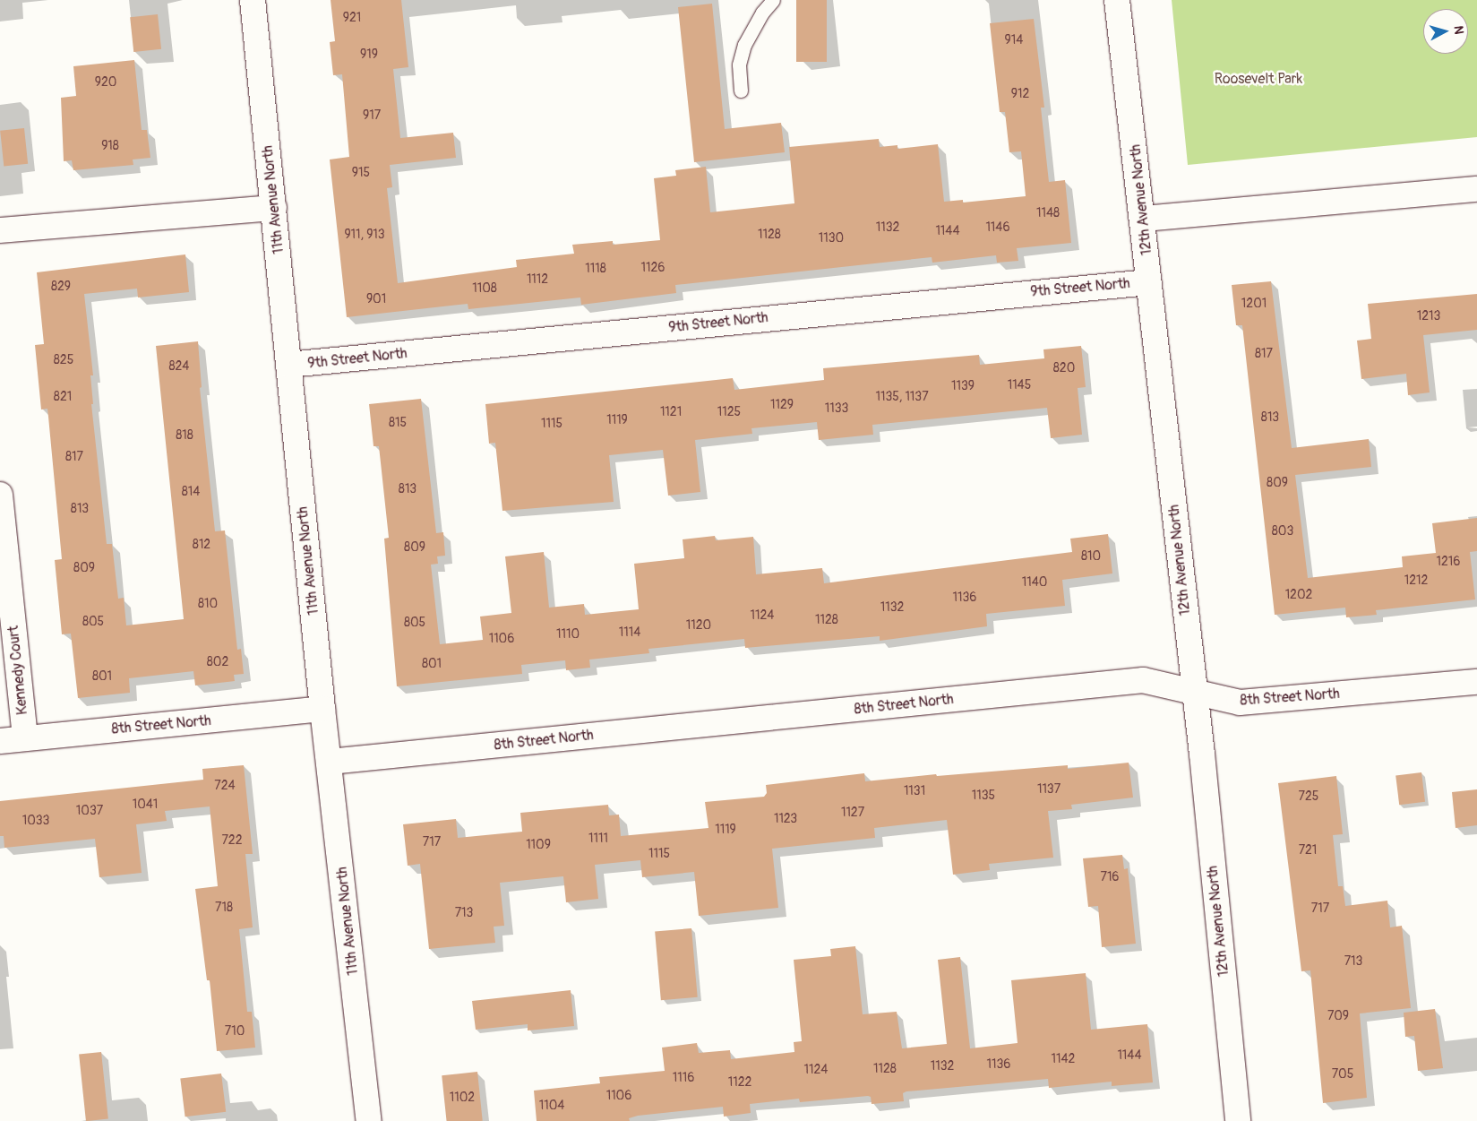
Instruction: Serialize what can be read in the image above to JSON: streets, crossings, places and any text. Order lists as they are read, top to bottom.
{
  "streets": {
    "street": [
      "11th Avenue North",
      "12th Avenue North",
      "9th Street North",
      "Kennedy Court",
      "8th Street North"
    ]
  },
  "crossings": [
    ["11th Avenue North", "9th Street North"],
    ["11th Avenue North", "8th Street North"],
    ["12th Avenue North", "9th Street North"],
    ["12th Avenue North", "8th Street North"],
    ["Kennedy Court", "8th Street North"]
  ],
  "parks": ["Roosevelt Park"],
  "house_numbers": [
    "921",
    "914",
    "919",
    "920",
    "912",
    "917",
    "918",
    "915",
    "1148",
    "1132",
    "1146",
    "1144",
    "911, 913",
    "1128",
    "1130",
    "1126",
    "1118",
    "1112",
    "829",
    "1108",
    "901",
    "1201",
    "1213",
    "817",
    "825",
    "824",
    "820",
    "1145",
    "1139",
    "821",
    "1135, 1137",
    "1129",
    "1133",
    "1121",
    "1125",
    "813",
    "1119",
    "815",
    "1115",
    "818",
    "817",
    "809",
    "813",
    "814",
    "813",
    "803",
    "812",
    "809",
    "810",
    "1216",
    "809",
    "1212",
    "1140",
    "1202",
    "1136",
    "810",
    "1132",
    "1124",
    "1128",
    "805",
    "805",
    "1120",
    "1114",
    "1110",
    "1106",
    "802",
    "801",
    "801",
    "724",
    "1137",
    "1131",
    "1135",
    "725",
    "1041",
    "1037",
    "1127",
    "1123",
    "1033",
    "1119",
    "1111",
    "722",
    "717",
    "1109",
    "721",
    "1115",
    "716",
    "718",
    "717",
    "713",
    "713",
    "709",
    "710",
    "1144",
    "1142",
    "1136",
    "1132",
    "1128",
    "1124",
    "705",
    "1116",
    "1122",
    "1106",
    "1102",
    "1104"
  ],
  "north": "right"
}
